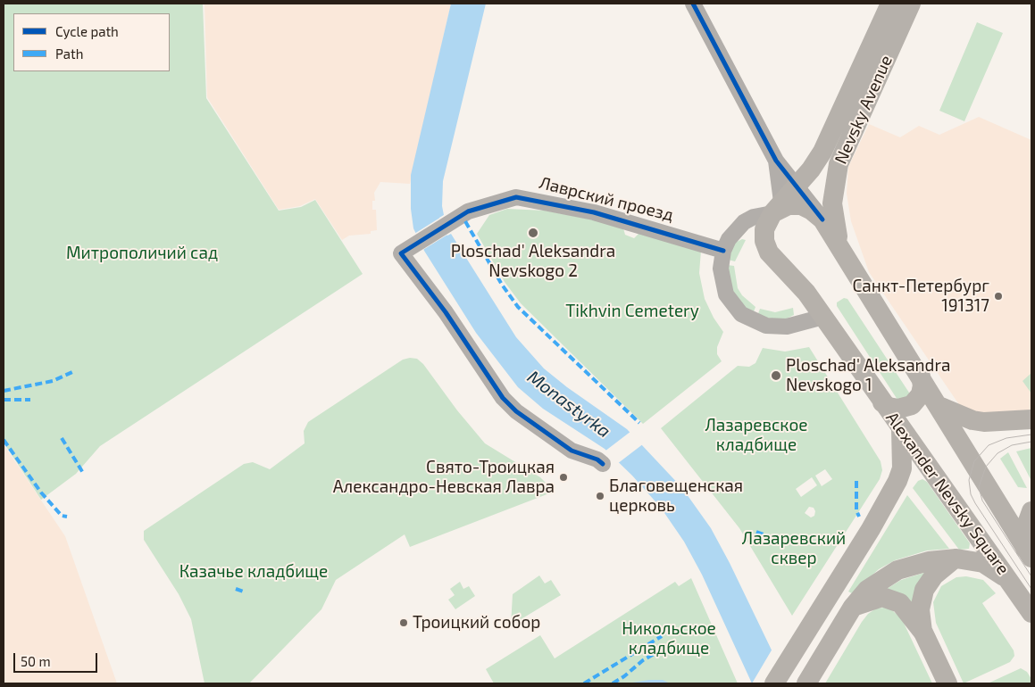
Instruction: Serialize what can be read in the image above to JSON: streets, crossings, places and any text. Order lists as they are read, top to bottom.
{
  "streets": {
    "main road": ["Nevsky Avenue", "Alexander Nevsky Square"],
    "street": ["Лаврский проезд"]
  },
  "crossings": [
    ["Nevsky Avenue", "Alexander Nevsky Square"],
    ["Лаврский проезд", "Alexander Nevsky Square"]
  ],
  "water": ["Monastyrka"],
  "parks": [
    "Митрополичий сад",
    "Tikhvin Cemetery",
    "Лазаревское кладбище",
    "Лазаревский сквер",
    "Казачье кладбище",
    "Никольское кладбище"
  ],
  "places": [
    "Ploschad' Aleksandra Nevskogo 2",
    "Санкт-Петербург 191317",
    "Ploschad' Aleksandra Nevskogo 1",
    "Свято-Троицкая Александро-Невская Лавра",
    "Благовещенская церковь",
    "Троицкий собор"
  ],
  "legend": ["Cycle path", "Path"],
  "scale_bar": "50 m"
}
